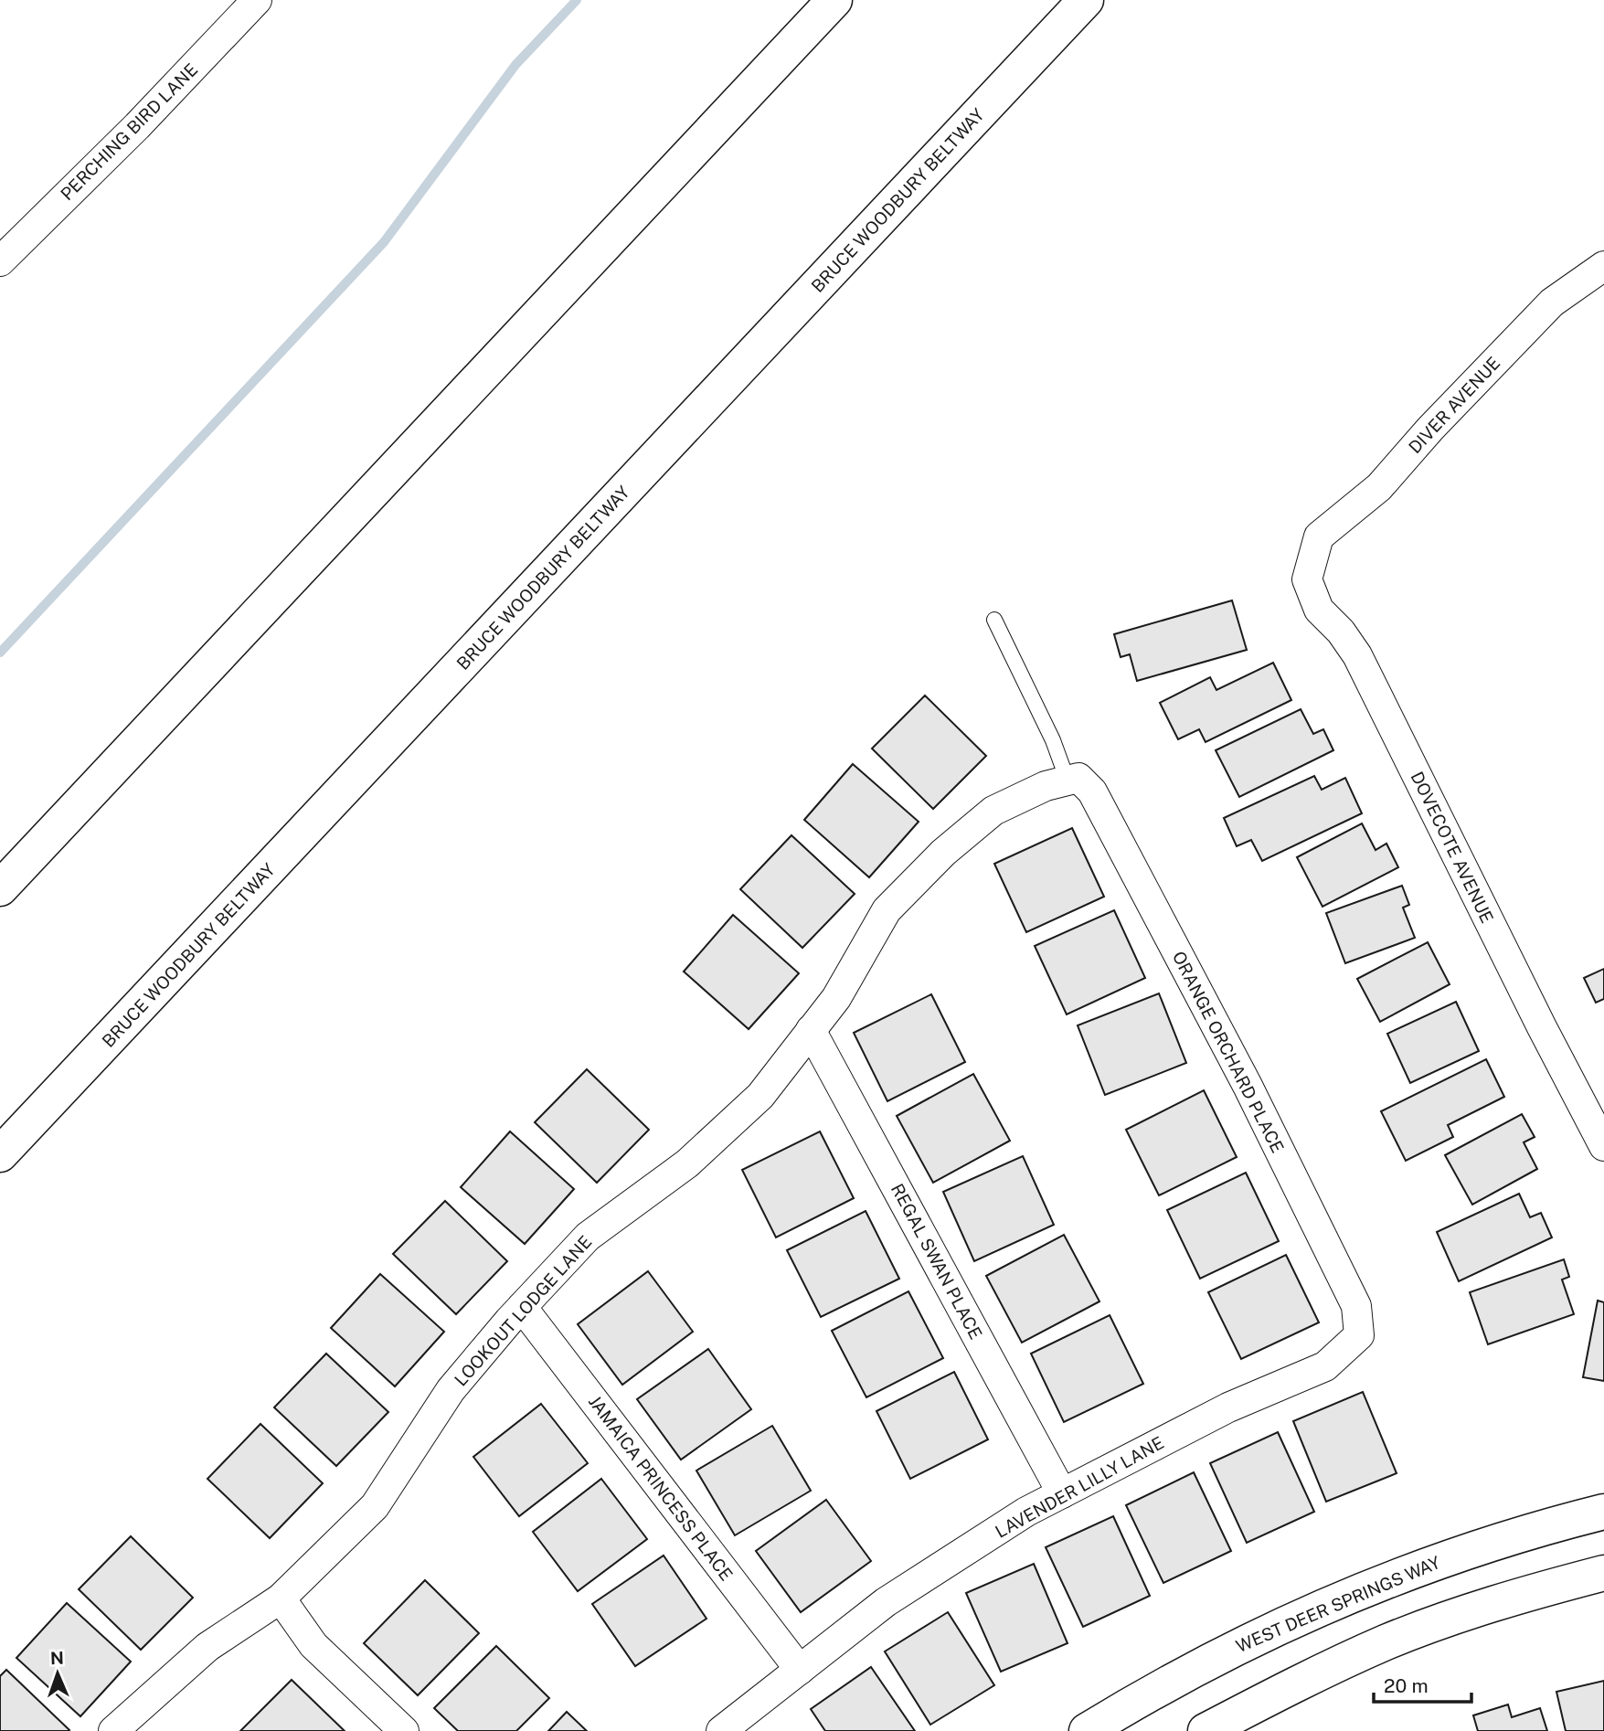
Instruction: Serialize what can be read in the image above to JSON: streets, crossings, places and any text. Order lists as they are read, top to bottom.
{
  "streets": {
    "main road": ["BRUCE WOODBURY BELTWAY", "WEST DEER SPRINGS WAY"],
    "street": [
      "PERCHING BIRD LANE",
      "DIVER AVENUE",
      "DOVECOTE AVENUE",
      "ORANGE ORCHARD PLACE",
      "REGAL SWAN PLACE",
      "LOOKOUT LODGE LANE",
      "LAVENDER LILLY LANE",
      "JAMAICA PRINCESS PLACE"
    ]
  },
  "crossings": [
    ["DIVER AVENUE", "DOVECOTE AVENUE"],
    ["ORANGE ORCHARD PLACE", "LOOKOUT LODGE LANE"],
    ["ORANGE ORCHARD PLACE", "LAVENDER LILLY LANE"],
    ["REGAL SWAN PLACE", "LOOKOUT LODGE LANE"],
    ["REGAL SWAN PLACE", "LAVENDER LILLY LANE"],
    ["LOOKOUT LODGE LANE", "JAMAICA PRINCESS PLACE"],
    ["LAVENDER LILLY LANE", "JAMAICA PRINCESS PLACE"]
  ],
  "scale_bar": "20 m",
  "north": "top"
}
